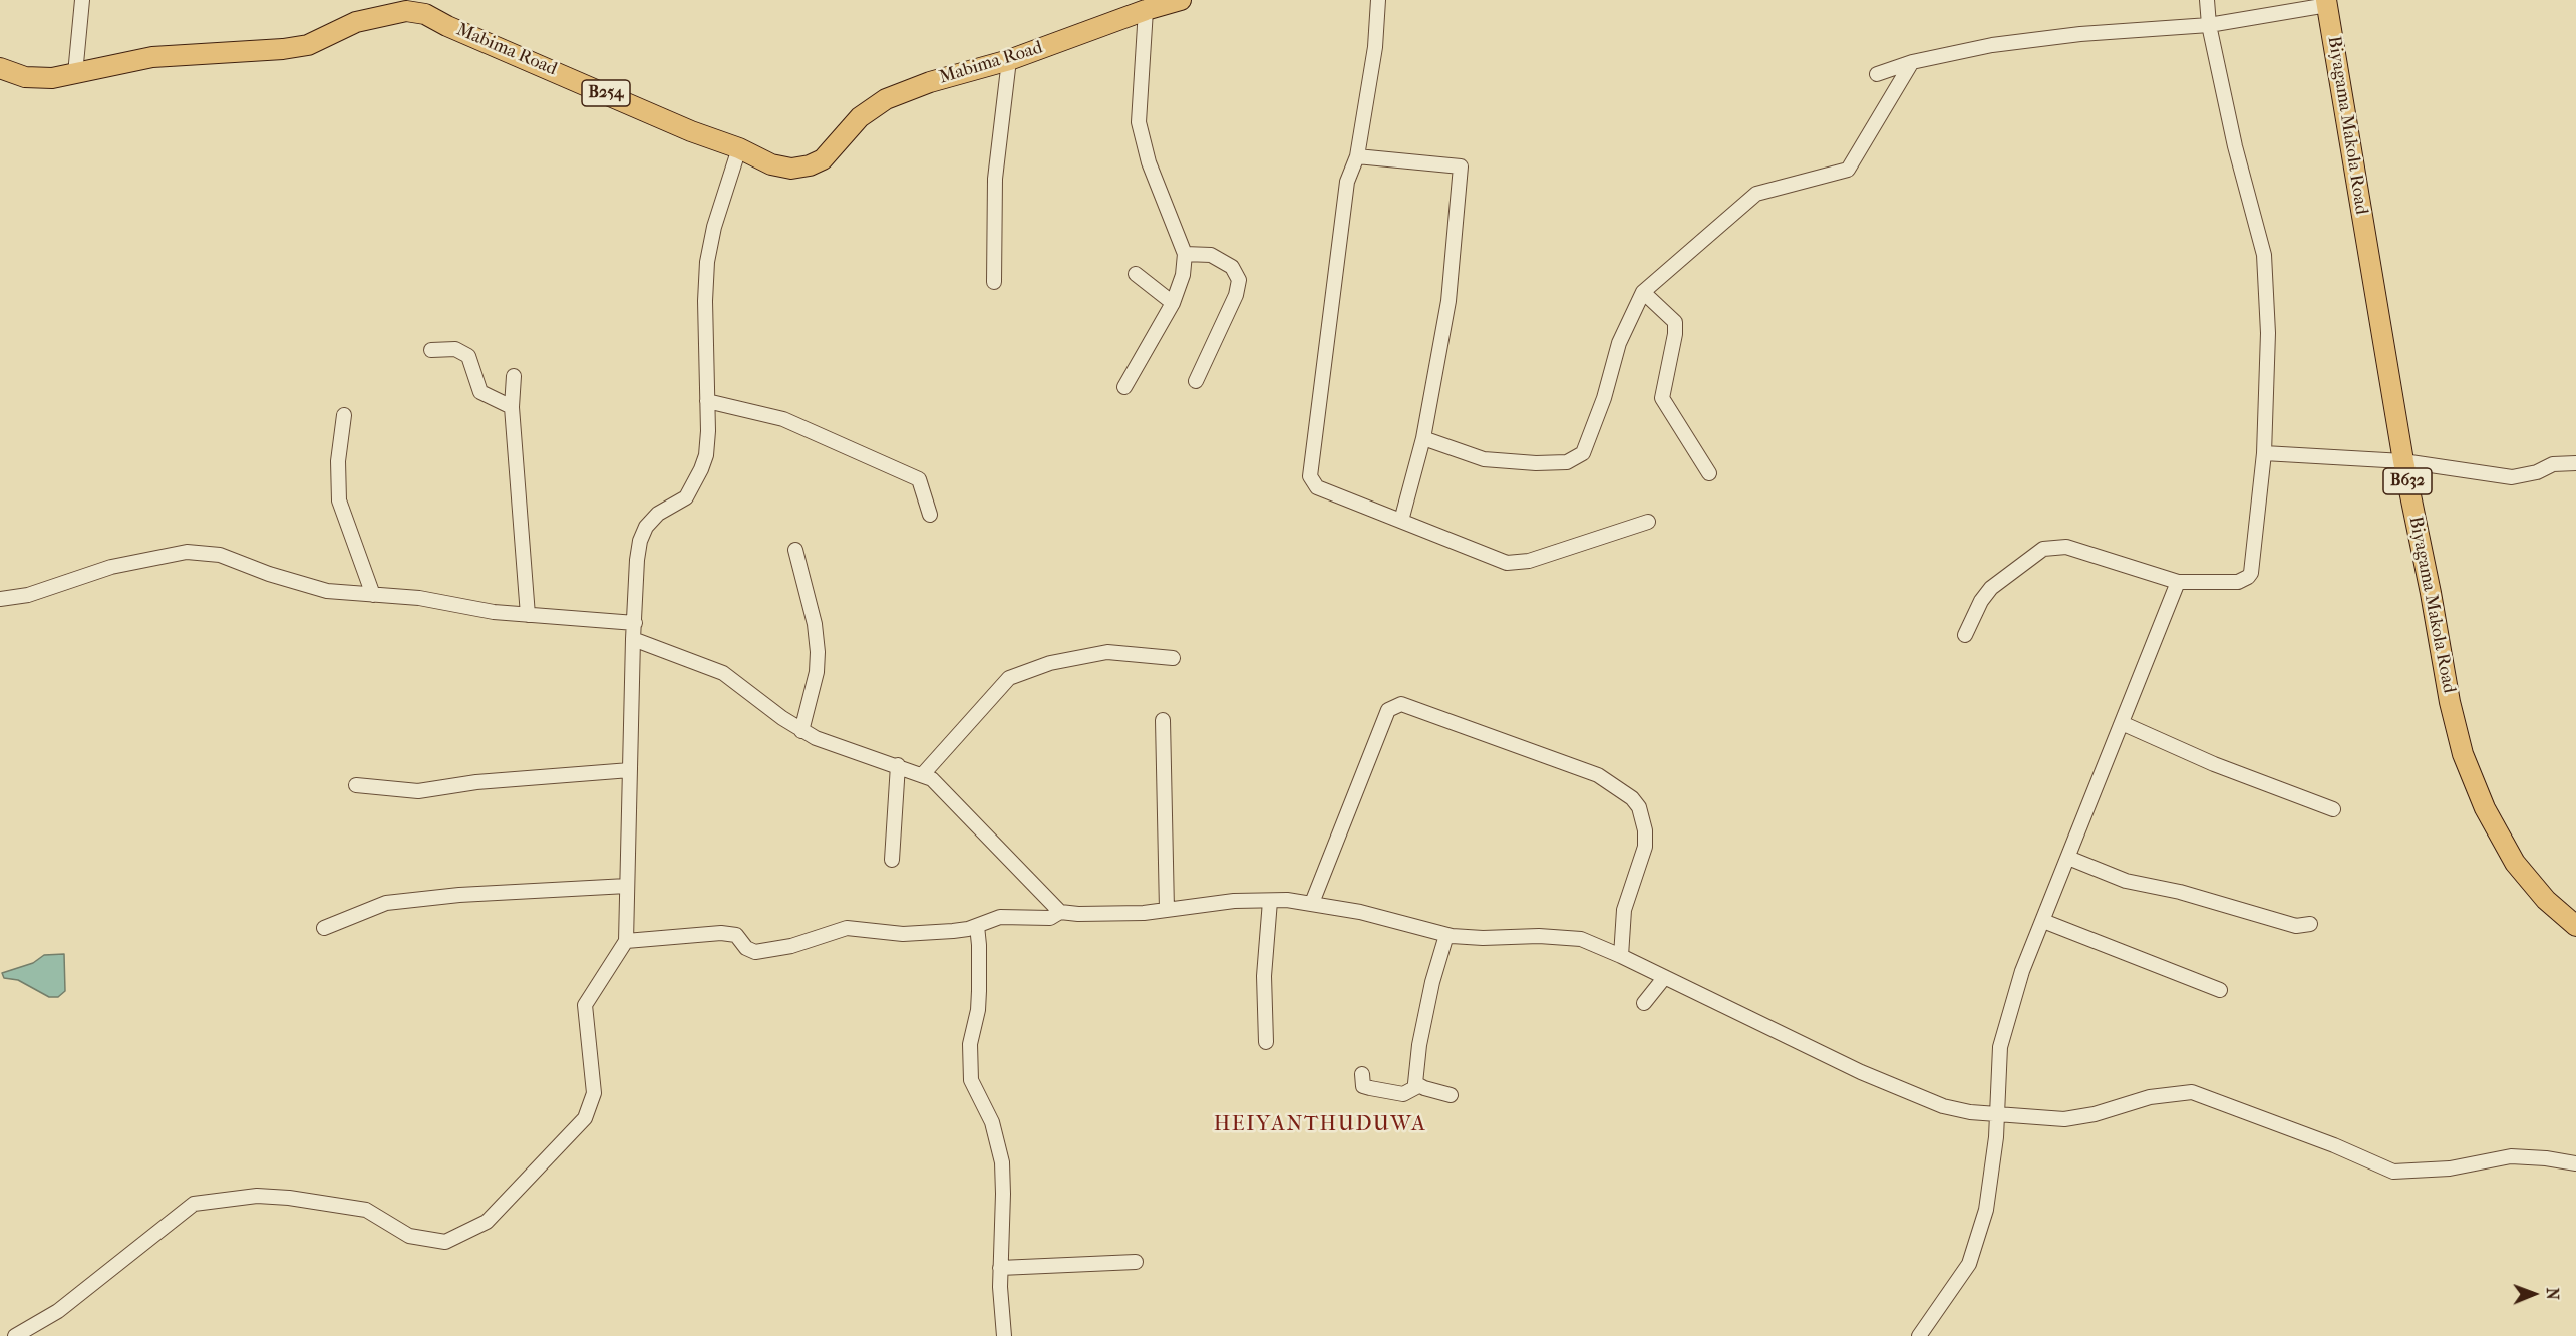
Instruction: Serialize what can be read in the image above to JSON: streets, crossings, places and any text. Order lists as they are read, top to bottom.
{
  "streets": {
    "main road": [
      "Mabima Road",
      "B254",
      "Biyagama Makola Road",
      "B632"
    ]
  },
  "districts": ["HEIYANTHUDUWA"],
  "north": "right"
}
